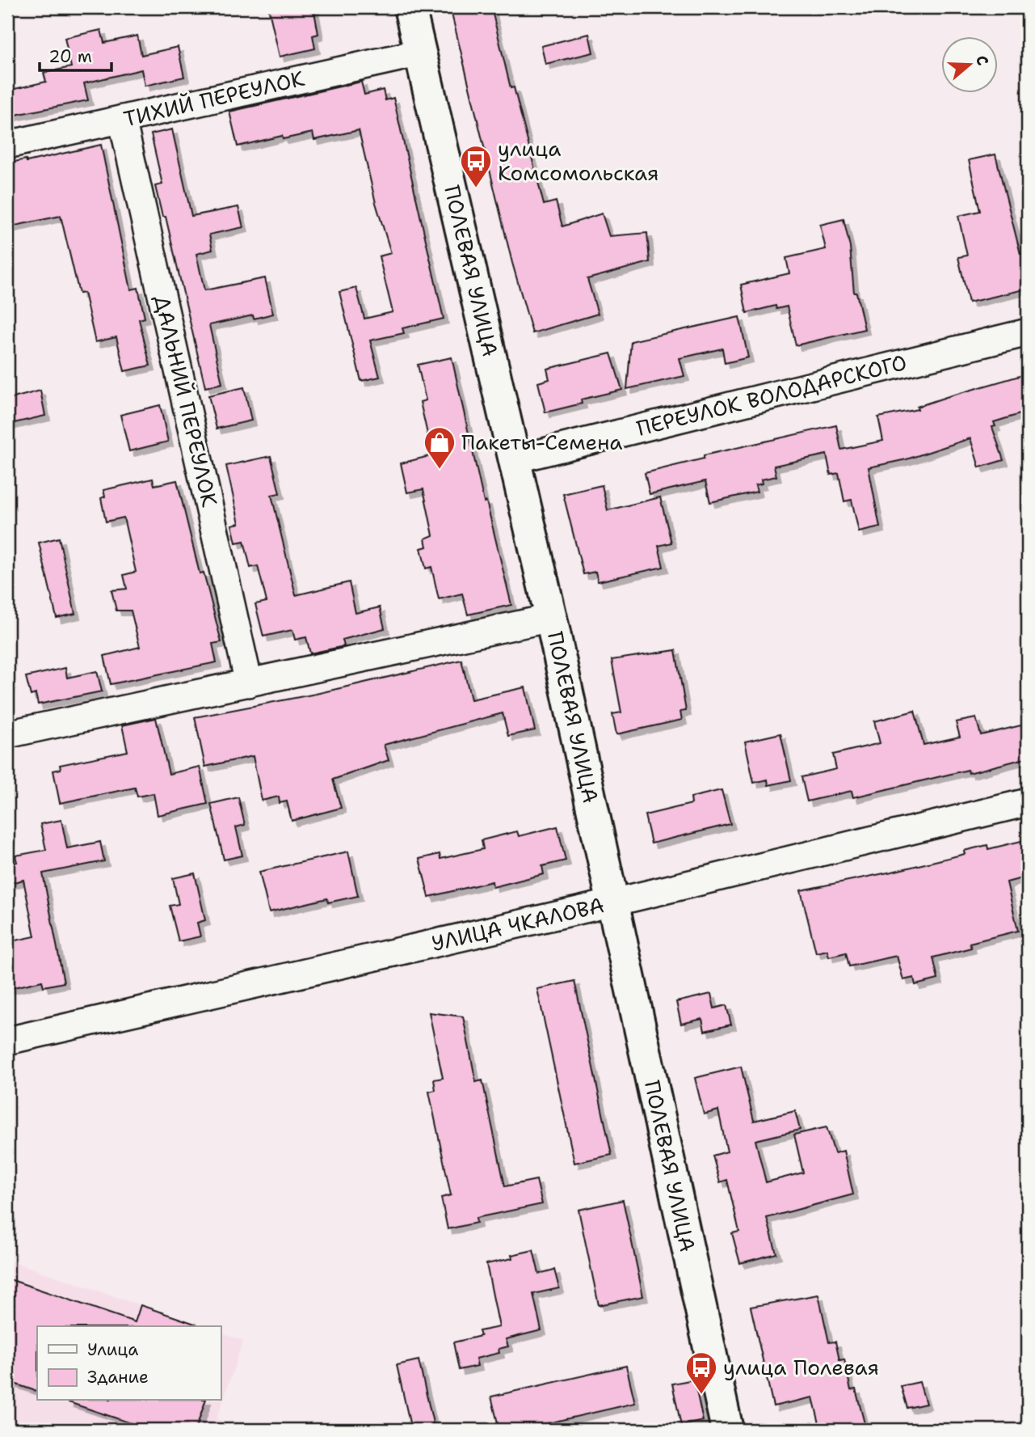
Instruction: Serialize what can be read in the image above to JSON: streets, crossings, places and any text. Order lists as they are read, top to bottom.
{
  "streets": {
    "main road": ["ПОЛЕВАЯ УЛИЦА"],
    "street": [
      "ТИХИЙ ПЕРЕУЛОК",
      "ПЕРЕУЛОК ВОЛОДАРСКОГО",
      "ДАЛЬНИЙ ПЕРЕУЛОК",
      "УЛИЦА ЧКАЛОВА"
    ]
  },
  "crossings": [
    ["ТИХИЙ ПЕРЕУЛОК", "ПОЛЕВАЯ УЛИЦА"],
    ["ТИХИЙ ПЕРЕУЛОК", "ДАЛЬНИЙ ПЕРЕУЛОК"],
    ["ПОЛЕВАЯ УЛИЦА", "ПЕРЕУЛОК ВОЛОДАРСКОГО"],
    ["ПОЛЕВАЯ УЛИЦА", "УЛИЦА ЧКАЛОВА"]
  ],
  "places": {
    "bus stop": ["улица Комсомольская", "улица Полевая"],
    "shop": ["Пакеты-Семена"]
  },
  "legend": ["Улица", "Здание"],
  "scale_bar": "20 m",
  "north": "right"
}
